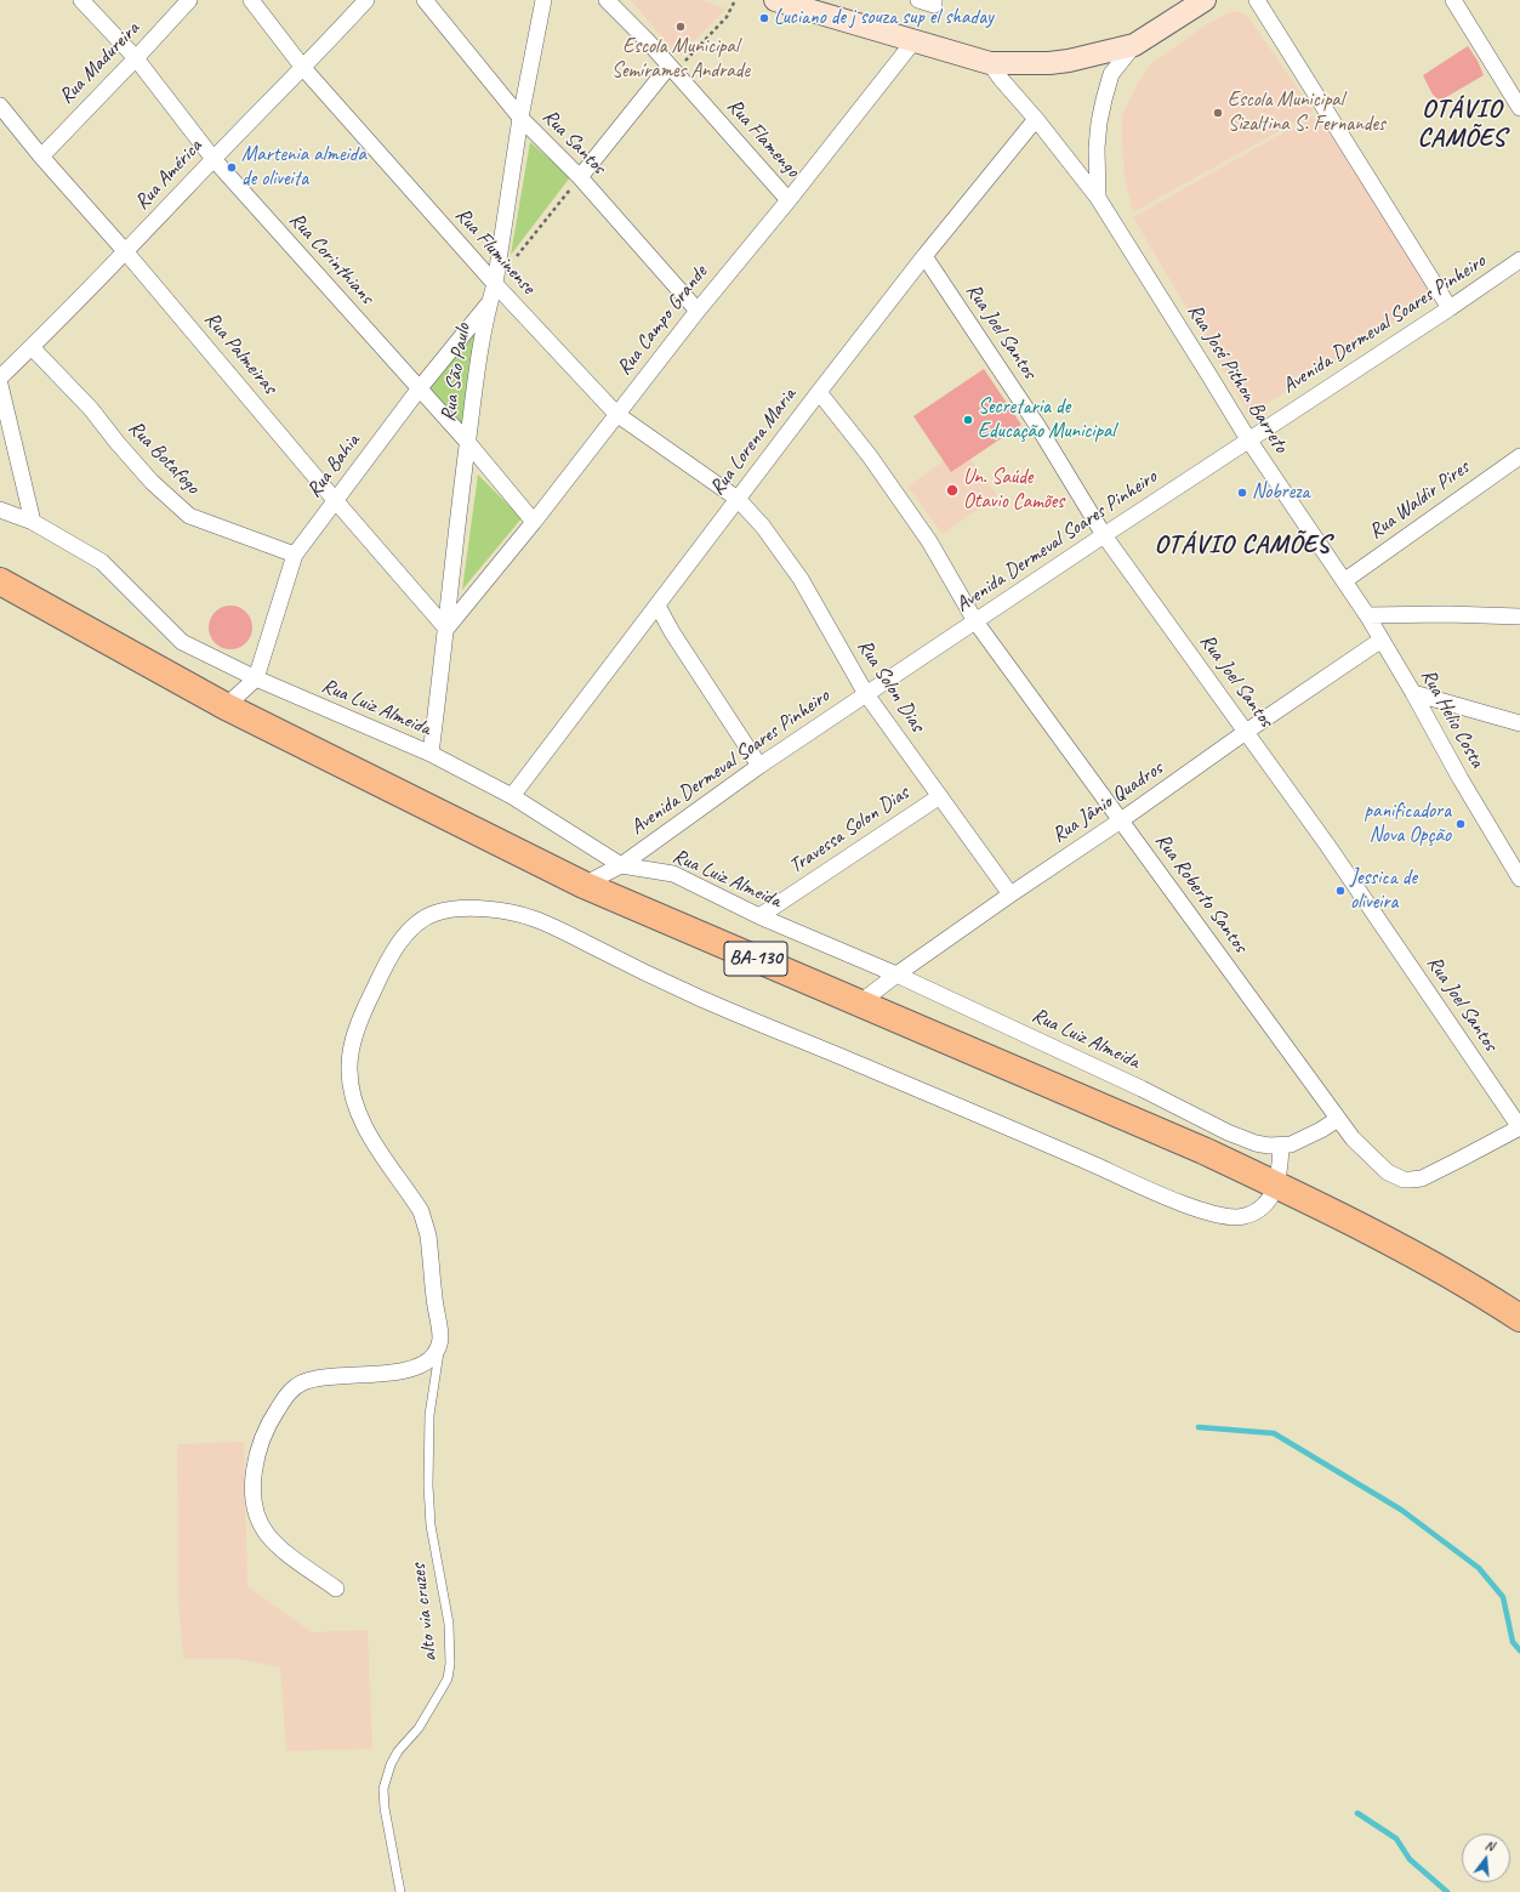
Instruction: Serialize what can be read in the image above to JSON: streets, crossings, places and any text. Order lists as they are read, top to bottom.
{
  "streets": {
    "highway": ["BA-130"],
    "street": [
      "Rua Madureira",
      "Rua Flamengo",
      "Rua Santos",
      "Rua América",
      "Rua Fluminense",
      "Rua Corinthians",
      "Rua Campo Grande",
      "Avenida Dermeval Soares Pinheiro",
      "Rua Joel Santos",
      "Rua Palmeiras",
      "Rua São Paulo",
      "Rua José Pithon Barreto",
      "Rua Lorena Maria",
      "Rua Botafogo",
      "Rua Bahia",
      "Rua Waldir Pires",
      "Rua Solon Dias",
      "Rua Luiz Almeida",
      "Rua Helio Costa",
      "Rua Jânio Quadros",
      "Travessa Solon Dias",
      "Rua Roberto Santos"
    ],
    "lane": ["alto via cruzes"]
  },
  "crossings": [
    ["Rua Madureira", "Rua Corinthians"],
    ["Rua Madureira", "Rua Palmeiras"],
    ["Rua Flamengo", "Rua Campo Grande"],
    ["Rua Santos", "Rua Campo Grande"],
    ["Rua Santos", "Rua São Paulo"],
    ["Rua América", "Rua Fluminense"],
    ["Rua América", "Rua Corinthians"],
    ["Rua América", "Rua Palmeiras"],
    ["Rua América", "Rua Botafogo"],
    ["Rua Fluminense", "Rua Campo Grande"],
    ["Rua Fluminense", "Rua São Paulo"],
    ["Rua Fluminense", "Rua Lorena Maria"],
    ["Rua Fluminense", "Rua Solon Dias"],
    ["Rua Corinthians", "Rua Campo Grande"],
    ["Rua Corinthians", "Rua São Paulo"],
    ["Rua Corinthians", "Rua Bahia"],
    ["Rua Campo Grande", "Rua Palmeiras"],
    ["Rua Campo Grande", "Rua São Paulo"],
    ["Avenida Dermeval Soares Pinheiro", "Rua Joel Santos"],
    ["Avenida Dermeval Soares Pinheiro", "Rua José Pithon Barreto"],
    ["Avenida Dermeval Soares Pinheiro", "Rua Solon Dias"],
    ["Avenida Dermeval Soares Pinheiro", "Rua Luiz Almeida"],
    ["Avenida Dermeval Soares Pinheiro", "Rua Roberto Santos"],
    ["Avenida Dermeval Soares Pinheiro", "BA-130"],
    ["Rua Joel Santos", "Rua Lorena Maria"],
    ["Rua Joel Santos", "Rua Jânio Quadros"],
    ["Rua Joel Santos", "Rua Roberto Santos"],
    ["Rua Palmeiras", "Rua São Paulo"],
    ["Rua Palmeiras", "Rua Bahia"],
    ["Rua São Paulo", "Rua Bahia"],
    ["Rua São Paulo", "Rua Luiz Almeida"],
    ["Rua José Pithon Barreto", "Rua Lorena Maria"],
    ["Rua José Pithon Barreto", "Rua Waldir Pires"],
    ["Rua José Pithon Barreto", "Rua Helio Costa"],
    ["Rua Lorena Maria", "Rua Solon Dias"],
    ["Rua Lorena Maria", "Rua Luiz Almeida"],
    ["Rua Lorena Maria", "Rua Roberto Santos"],
    ["Rua Botafogo", "Rua Bahia"],
    ["Rua Bahia", "Rua Luiz Almeida"],
    ["Rua Waldir Pires", "Rua Helio Costa"],
    ["Rua Solon Dias", "Rua Jânio Quadros"],
    ["Rua Solon Dias", "Travessa Solon Dias"],
    ["Rua Luiz Almeida", "Rua Jânio Quadros"],
    ["Rua Luiz Almeida", "Travessa Solon Dias"],
    ["Rua Luiz Almeida", "Rua Roberto Santos"],
    ["Rua Helio Costa", "Rua Jânio Quadros"],
    ["Rua Jânio Quadros", "Rua Roberto Santos"],
    ["Rua Jânio Quadros", "BA-130"]
  ],
  "districts": ["OTÁVIO CAMÕES", "OTÁVIO CAMÕES"],
  "places": [
    "Luciano de j souza sup el shaday",
    "Escola Municipal Semírames Andrade",
    "Escola Municipal Sizaltina S. Fernandes",
    "Martenia almeida de oliveita",
    "Secretaria de Educação Municipal",
    "Un. Saúde Otavio Camões",
    "Nobreza",
    "panificadora Nova Opção",
    "Jessica de oliveira"
  ],
  "north": "top"
}
